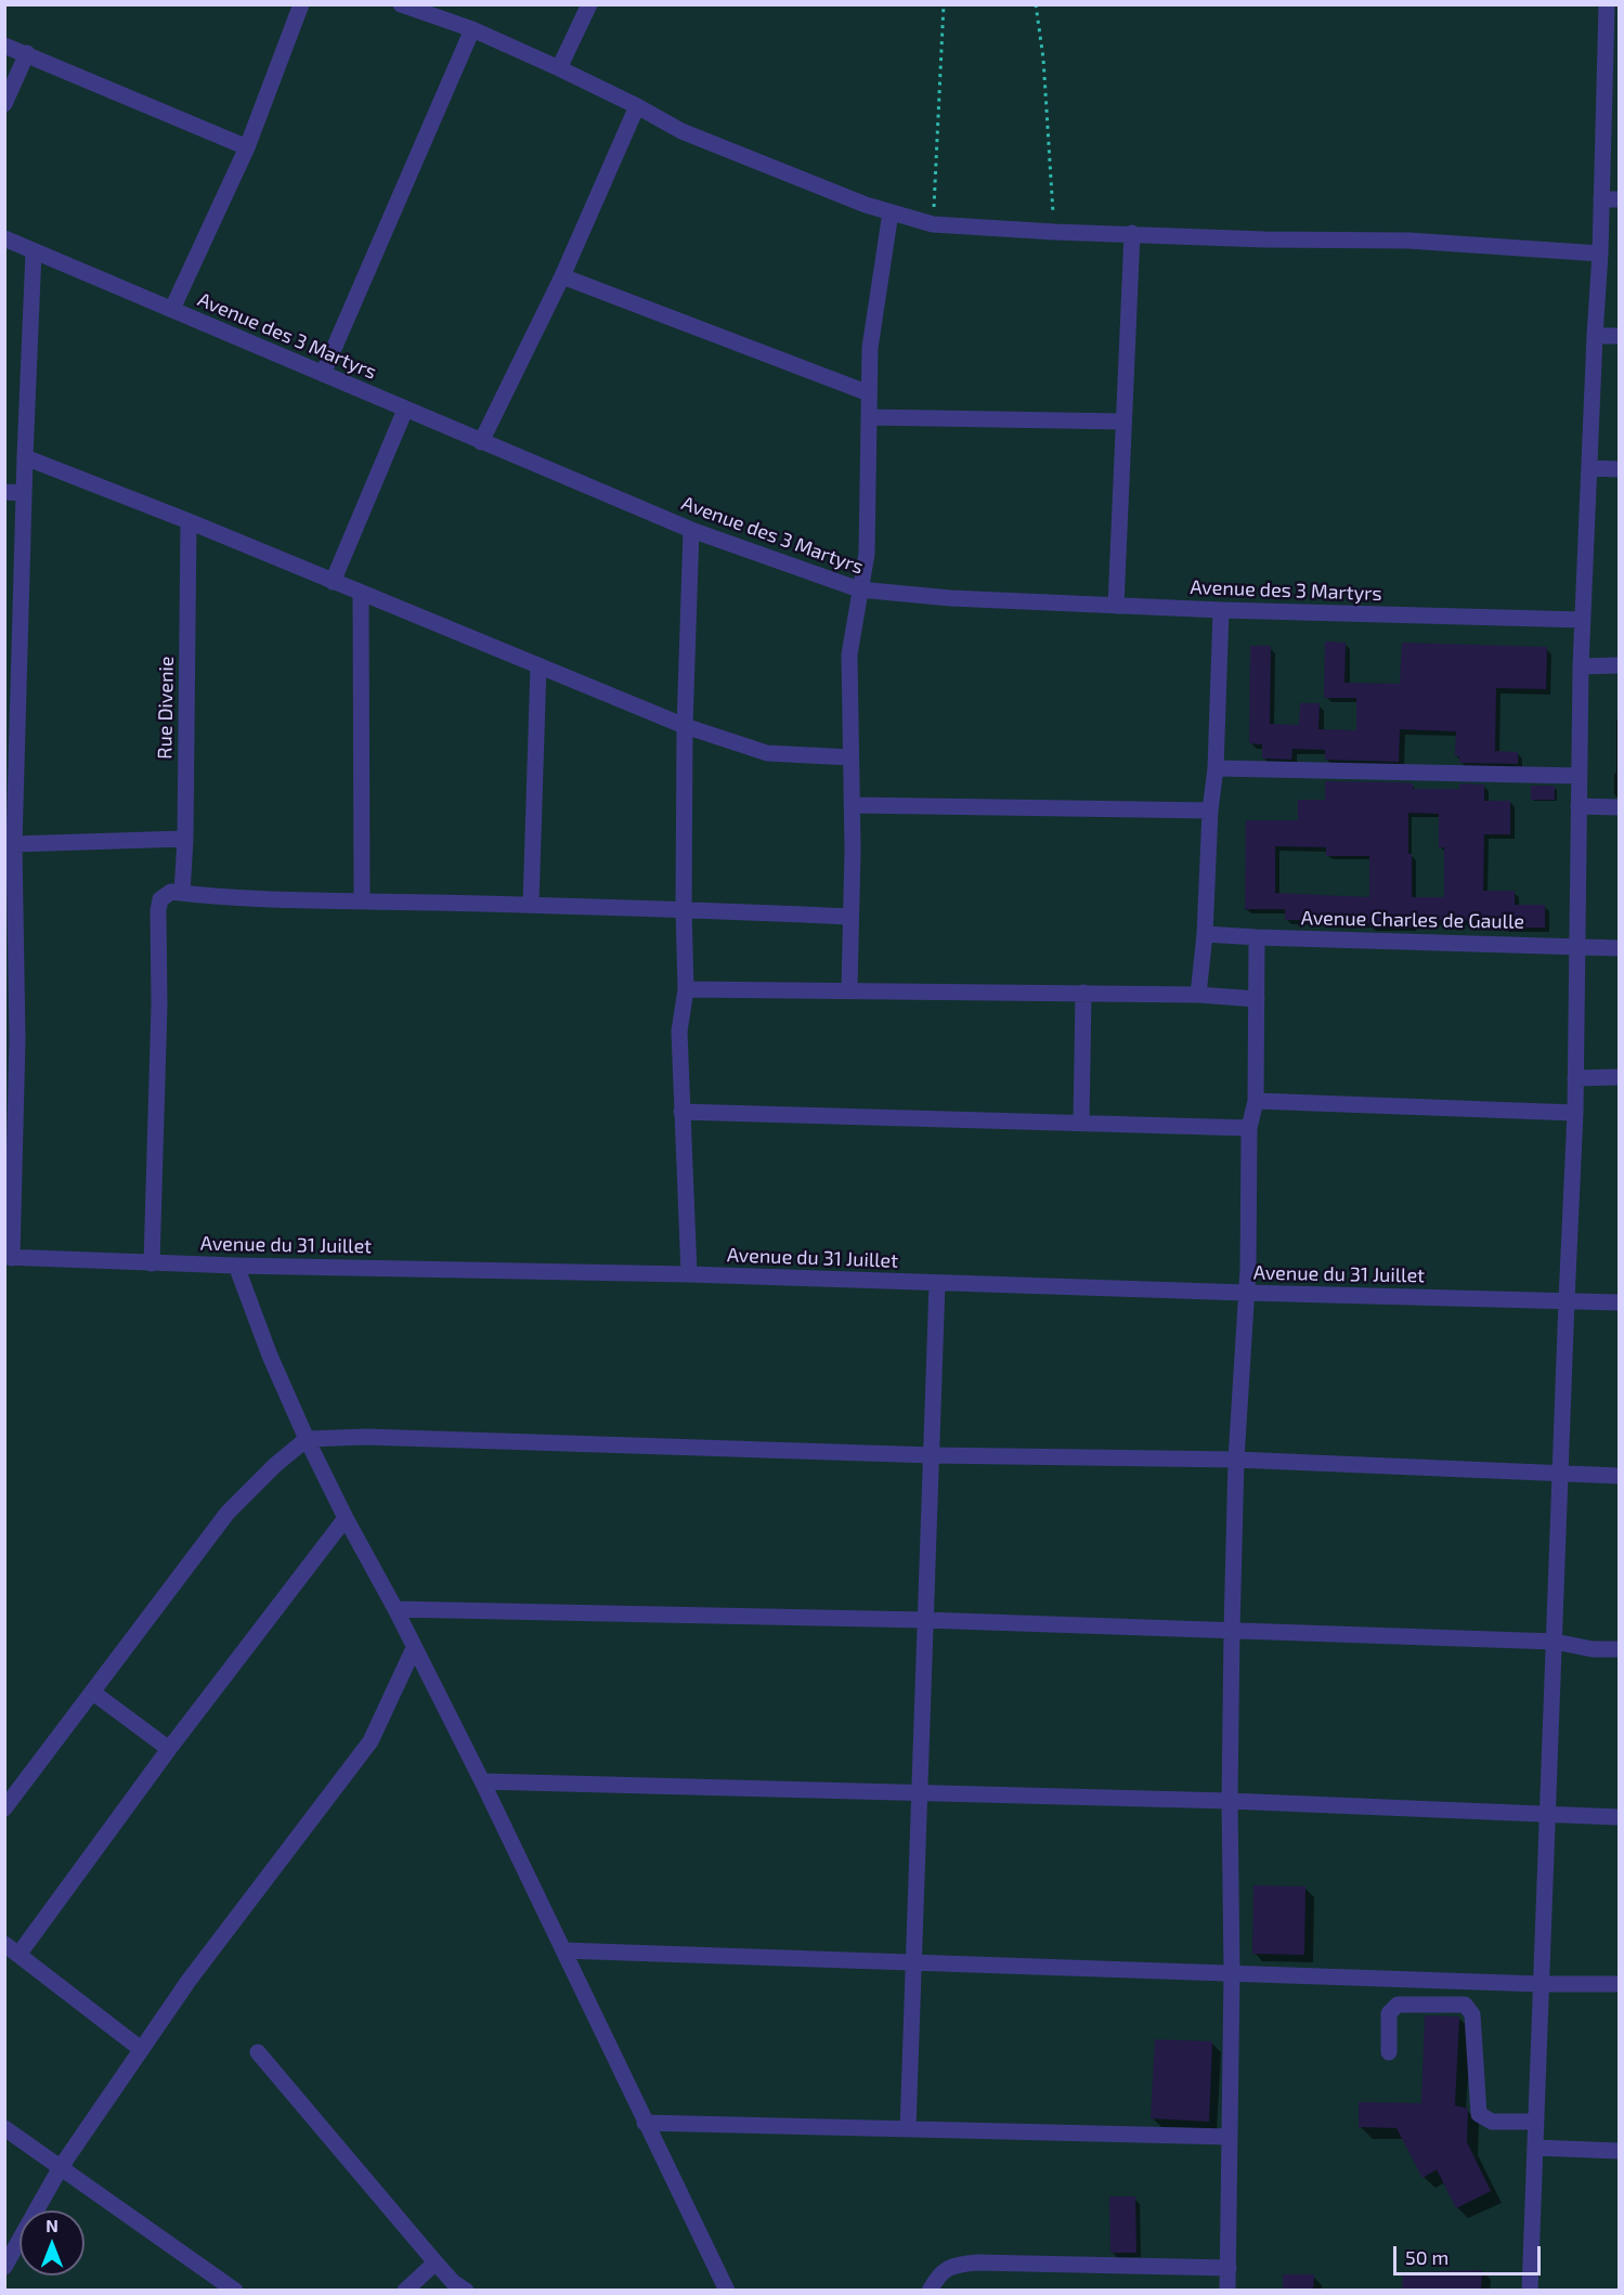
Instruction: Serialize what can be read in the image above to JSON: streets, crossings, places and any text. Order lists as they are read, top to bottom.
{
  "streets": {
    "street": [
      "Avenue des 3 Martyrs",
      "Rue Divenie",
      "Avenue Charles de Gaulle",
      "Avenue du 31 Juillet"
    ]
  },
  "scale_bar": "50 m",
  "north": "top"
}
